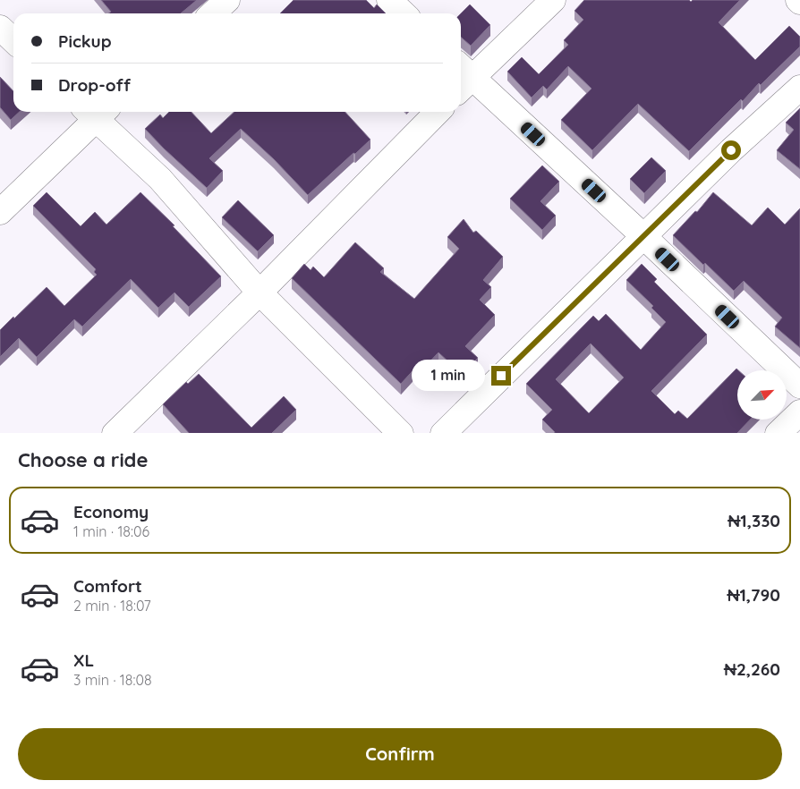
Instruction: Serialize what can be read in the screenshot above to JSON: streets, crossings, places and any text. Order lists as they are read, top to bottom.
{
  "north": "top right",
  "page": {
    "banner": ["Pickup", "Drop-off"],
    "bubble": "1 min",
    "heading": "Choose a ride",
    "list": [
      {
        "name": "Economy",
        "note": "1 min · 18:06",
        "value": "₦1,330"
      },
      {
        "name": "Comfort",
        "note": "2 min · 18:07",
        "value": "₦1,790"
      },
      {
        "name": "XL",
        "note": "3 min · 18:08",
        "value": "₦2,260"
      }
    ],
    "buttons": "Confirm"
  }
}
